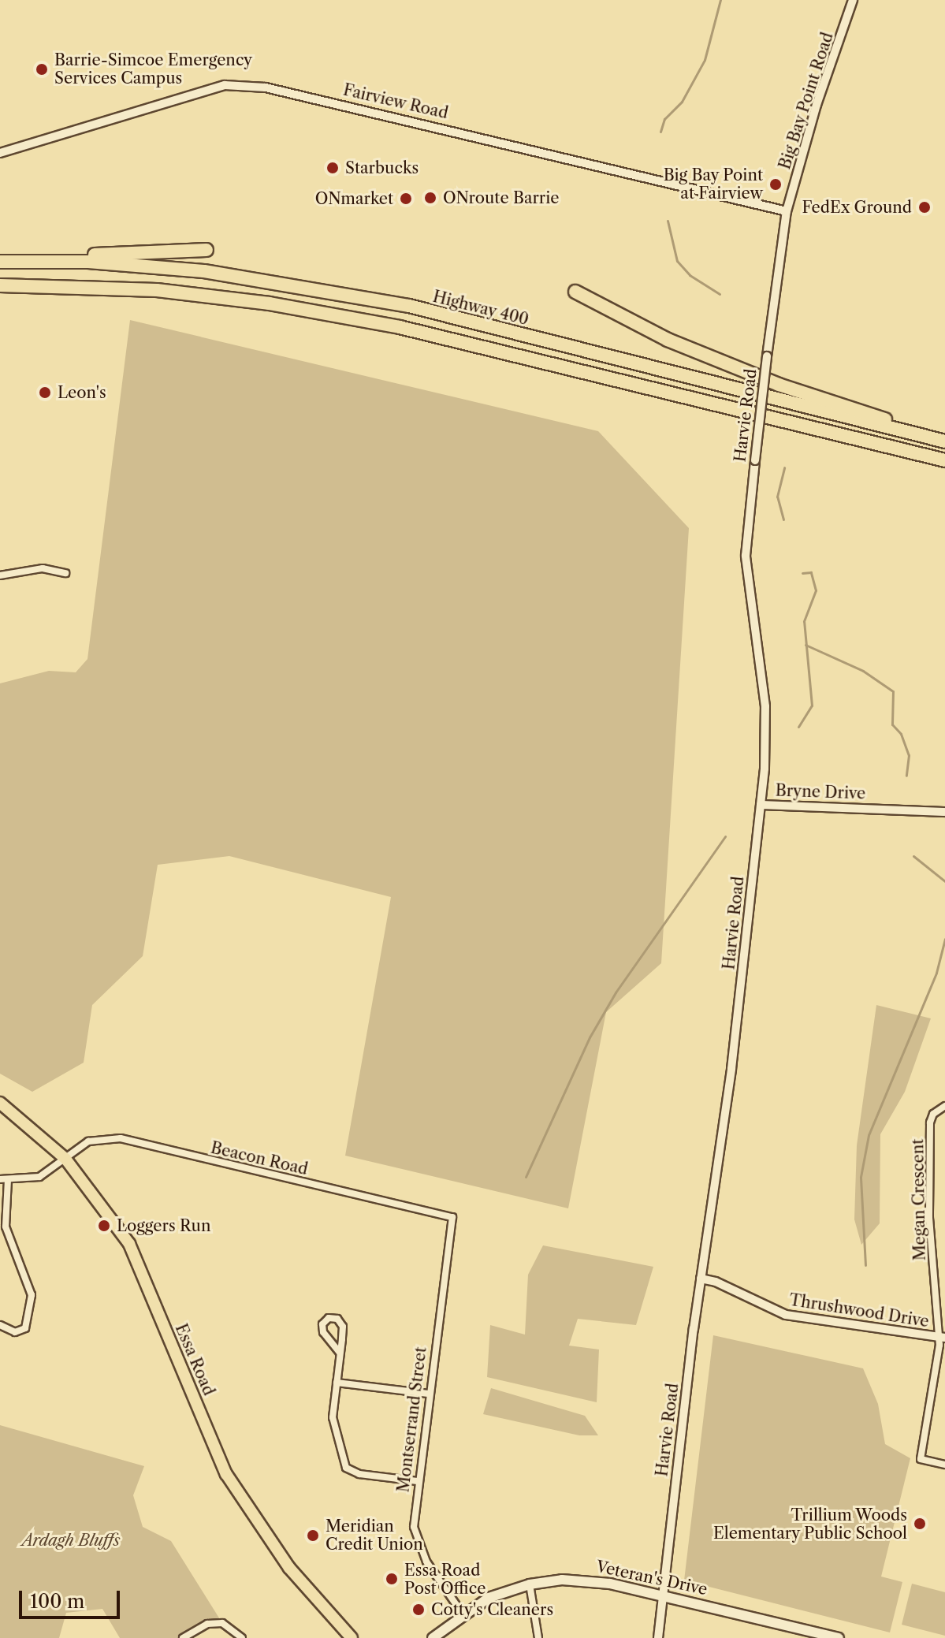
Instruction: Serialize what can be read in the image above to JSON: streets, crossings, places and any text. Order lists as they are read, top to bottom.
{
  "streets": {
    "highway": ["Highway 400"],
    "main road": ["Essa Road", "Veteran's Drive"],
    "street": [
      "Big Bay Point Road",
      "Fairview Road",
      "Harvie Road",
      "Bryne Drive",
      "Beacon Road",
      "Megan Crescent",
      "Thrushwood Drive",
      "Montserrand Street"
    ]
  },
  "crossings": [
    ["Big Bay Point Road", "Fairview Road"],
    ["Big Bay Point Road", "Harvie Road"],
    ["Fairview Road", "Harvie Road"],
    ["Harvie Road", "Bryne Drive"],
    ["Harvie Road", "Thrushwood Drive"],
    ["Harvie Road", "Veteran's Drive"],
    ["Beacon Road", "Essa Road"],
    ["Beacon Road", "Montserrand Street"],
    ["Megan Crescent", "Thrushwood Drive"],
    ["Montserrand Street", "Veteran's Drive"]
  ],
  "parks": ["Ardagh Bluffs"],
  "places": [
    "Barrie-Simcoe Emergency Services Campus",
    "Starbucks",
    "Big Bay Point at Fairview",
    "ONroute Barrie",
    "ONmarket",
    "FedEx Ground",
    "Leon's",
    "Loggers Run",
    "Trillium Woods Elementary Public School",
    "Meridian Credit Union",
    "Essa Road Post Office",
    "Cotty's Cleaners"
  ],
  "scale_bar": "100 m"
}
